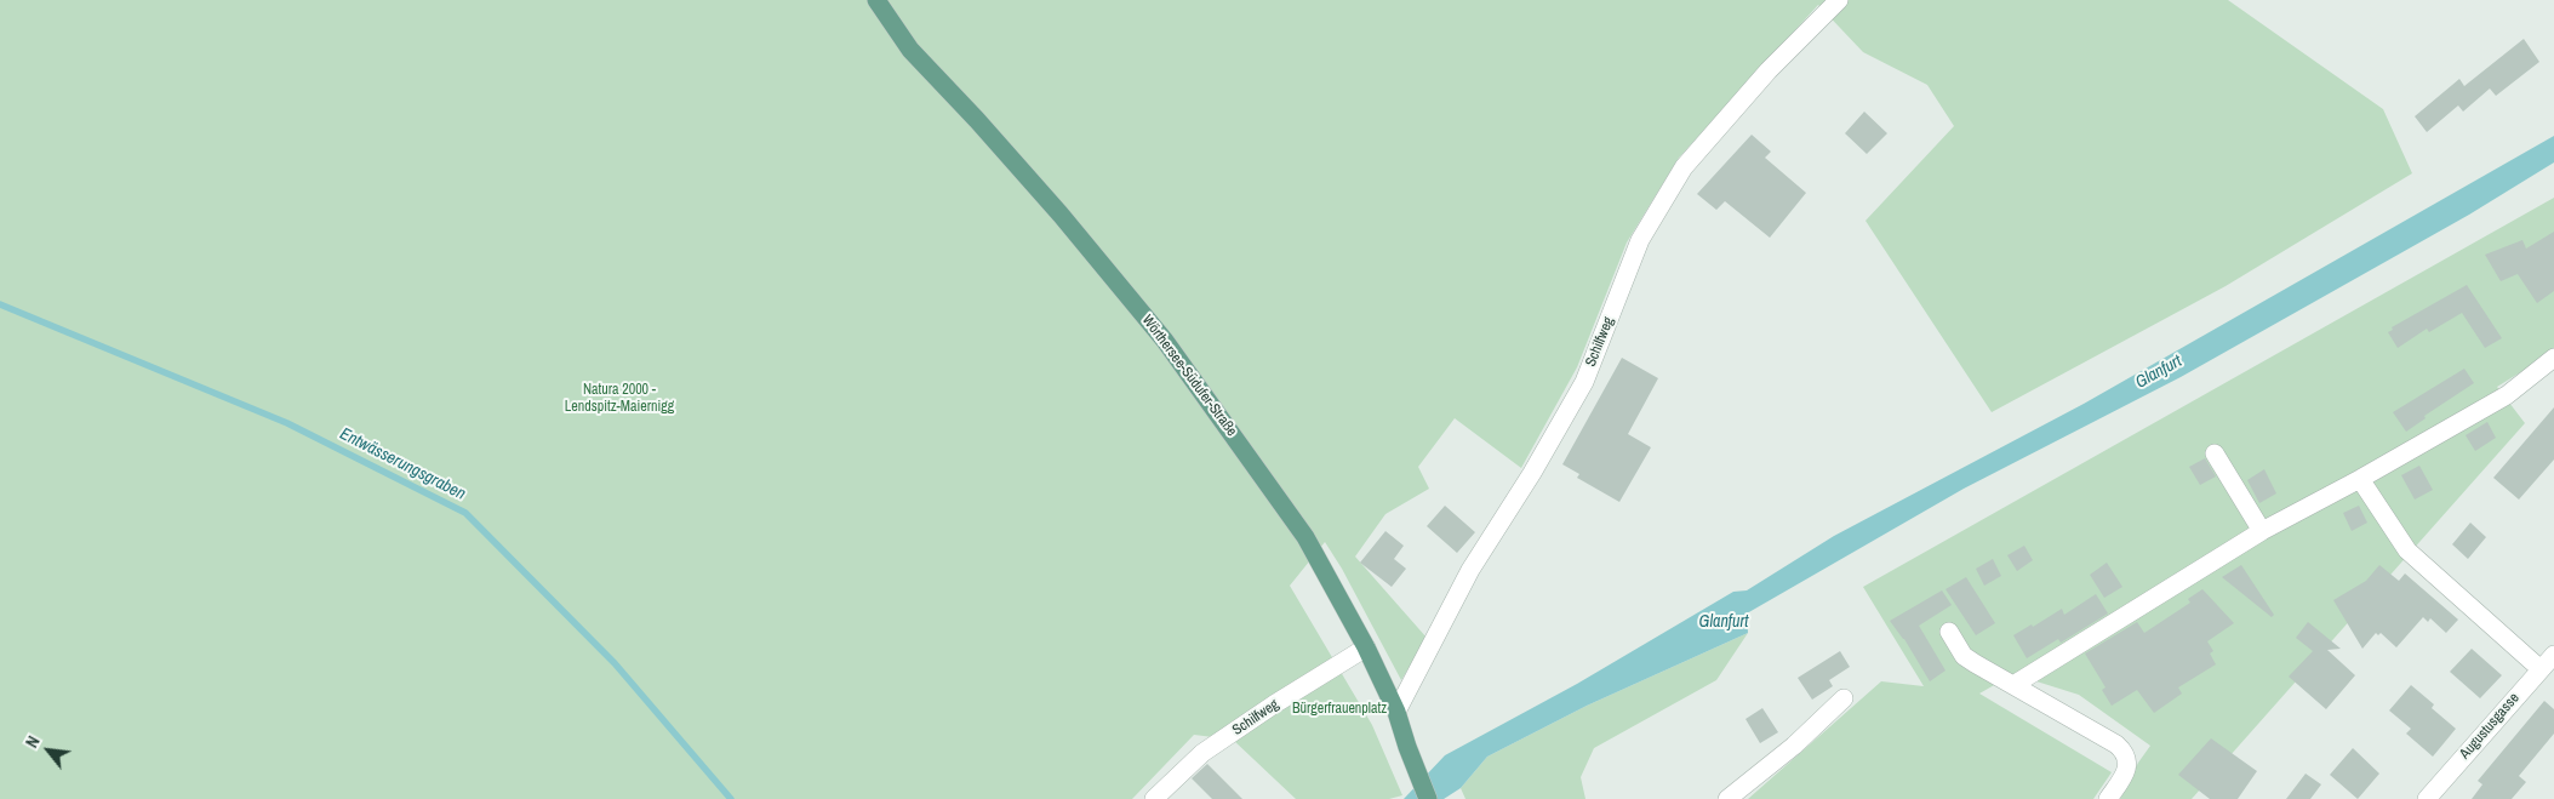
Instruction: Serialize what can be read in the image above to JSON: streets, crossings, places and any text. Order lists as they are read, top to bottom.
{
  "streets": {
    "main road": ["Wörthersee-Südufer-Straße"],
    "street": ["Schilfweg", "Augustusgasse"]
  },
  "crossings": [
    ["Schilfweg", "Wörthersee-Südufer-Straße"]
  ],
  "water": ["Glanfurt", "Entwässerungsgraben"],
  "parks": ["Natura 2000 - Lendspitz-Maiernigg", "Bürgerfrauenplatz"],
  "north": "top left"
}
